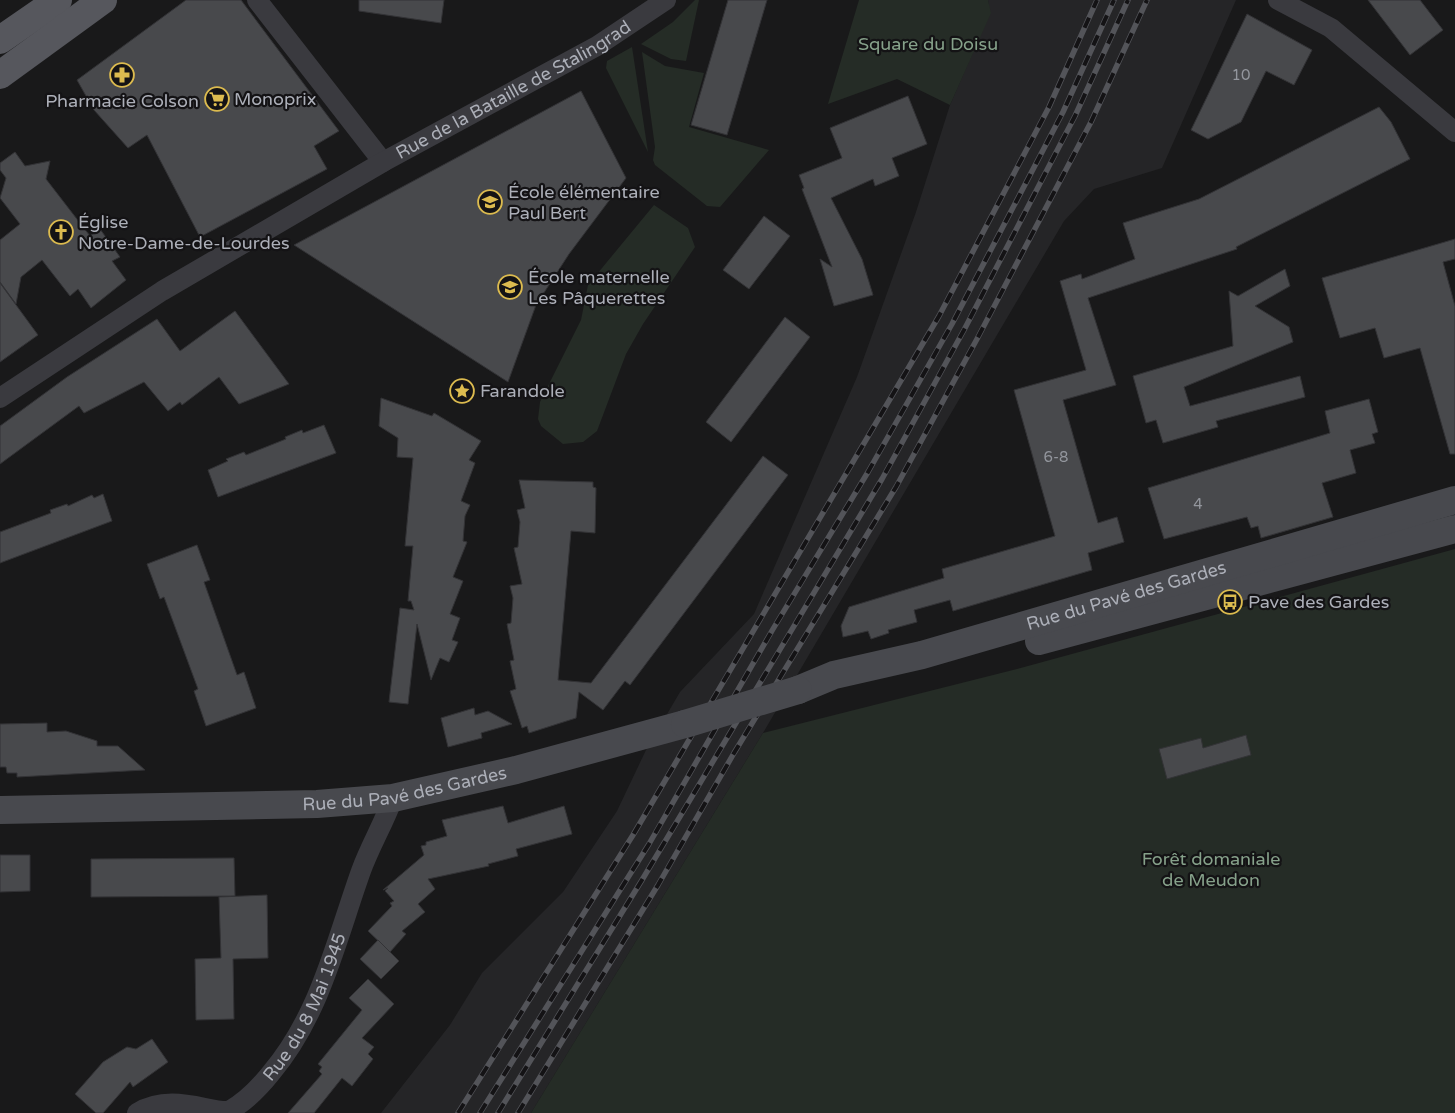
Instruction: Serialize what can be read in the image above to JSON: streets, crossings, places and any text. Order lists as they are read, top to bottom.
{
  "streets": {
    "main road": ["Rue du Pavé des Gardes"],
    "street": ["Rue de la Bataille de Stalingrad", "Rue du 8 Mai 1945"]
  },
  "crossings": [
    ["Rue du Pavé des Gardes", "Rue du 8 Mai 1945"]
  ],
  "parks": ["Square du Doisu", "Forêt domaniale de Meudon"],
  "places": {
    "pharmacy": ["Pharmacie Colson"],
    "supermarket": ["Monoprix"],
    "school or university": ["École élémentaire Paul Bert", "École maternelle Les Pâquerettes"],
    "church": ["Église Notre-Dame-de-Lourdes"],
    "place": ["Farandole"],
    "bus stop": ["Pave des Gardes"]
  },
  "house_numbers": ["10", "6-8", "4"]
}
